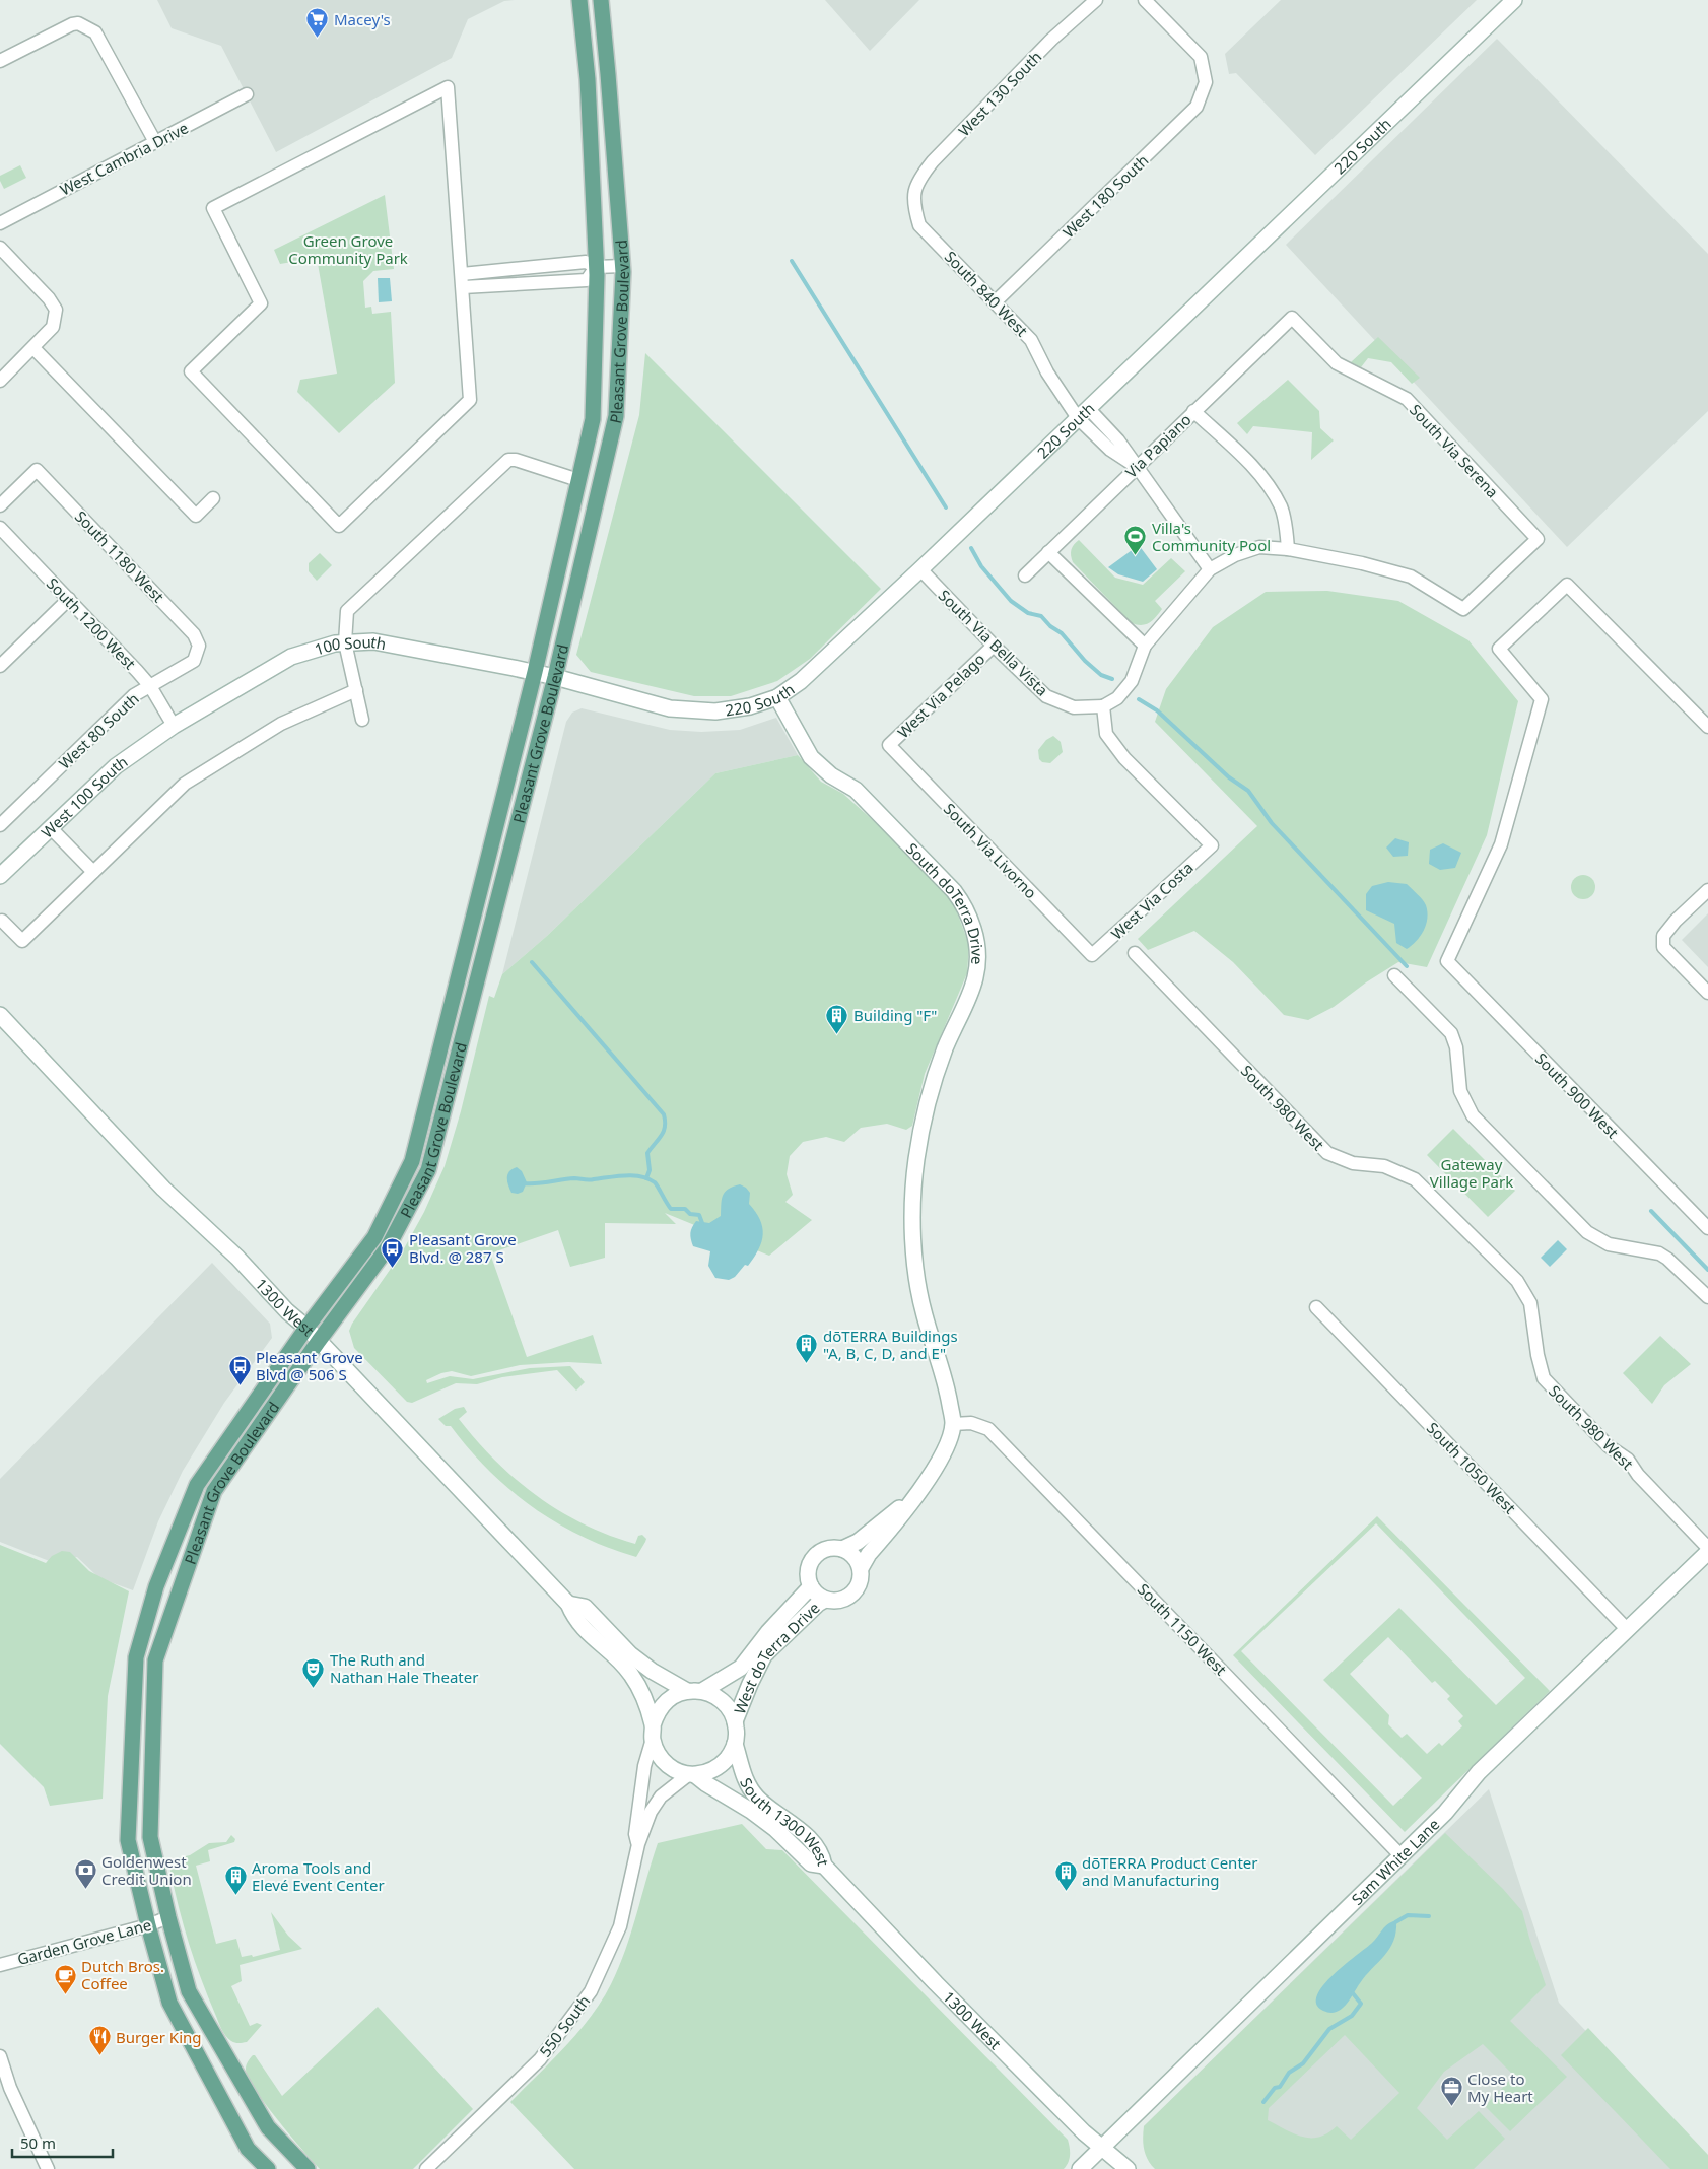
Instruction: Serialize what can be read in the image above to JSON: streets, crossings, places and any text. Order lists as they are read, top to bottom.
{
  "streets": {
    "main road": ["Pleasant Grove Boulevard"],
    "street": [
      "West 130 South",
      "220 South",
      "West Cambria Drive",
      "West 180 South",
      "South 840 West",
      "Via Papiano",
      "South Via Serena",
      "South 1180 West",
      "South 1200 West",
      "South Via Bella Vista",
      "100 South",
      "West Via Pelago",
      "West 80 South",
      "West 100 South",
      "South Via Livorno",
      "West Via Costa",
      "South doTerra Drive",
      "South 900 West",
      "South 980 West",
      "1300 West",
      "South 1050 West",
      "South 1150 West",
      "West doTerra Drive",
      "South 1300 West",
      "Sam White Lane",
      "Garden Grove Lane",
      "550 South"
    ]
  },
  "crossings": [
    ["West 130 South", "South 840 West"],
    ["220 South", "South 840 West"],
    ["220 South", "Pleasant Grove Boulevard"],
    ["220 South", "South Via Bella Vista"],
    ["220 South", "100 South"],
    ["220 South", "South doTerra Drive"],
    ["West 180 South", "South 840 West"],
    ["South 840 West", "Via Papiano"],
    ["Pleasant Grove Boulevard", "100 South"],
    ["Pleasant Grove Boulevard", "1300 West"],
    ["Pleasant Grove Boulevard", "Garden Grove Lane"],
    ["Via Papiano", "South Via Serena"],
    ["South 1180 West", "West 80 South"],
    ["South 1200 West", "100 South"],
    ["South 1200 West", "West 80 South"],
    ["South 1200 West", "West 100 South"],
    ["South Via Bella Vista", "West Via Pelago"],
    ["South Via Bella Vista", "West Via Costa"],
    ["100 South", "West 100 South"],
    ["West Via Pelago", "South Via Livorno"],
    ["South Via Livorno", "West Via Costa"],
    ["South doTerra Drive", "South 1150 West"],
    ["1300 West", "South 1300 West"],
    ["1300 West", "Sam White Lane"],
    ["South 1050 West", "Sam White Lane"],
    ["South 1150 West", "Sam White Lane"],
    ["West doTerra Drive", "South 1300 West"]
  ],
  "parks": ["Green Grove Community Park", "Gateway Village Park"],
  "places": {
    "supermarket": ["Macey's"],
    "sports": ["Villa's Community Pool"],
    "building": [
      "Building \"F\"",
      "dōTERRA Buildings \"A, B, C, D, and E\"",
      "dōTERRA Product Center and Manufacturing",
      "Aroma Tools and Elevé Event Center"
    ],
    "bus stop": ["Pleasant Grove Blvd. @ 287 S", "Pleasant Grove Blvd @ 506 S"],
    "theatre": ["The Ruth and Nathan Hale Theater"],
    "bank": ["Goldenwest Credit Union"],
    "cafe": ["Dutch Bros. Coffee"],
    "restaurant": ["Burger King"],
    "office": ["Close to My Heart"]
  },
  "scale_bar": "50 m"
}
